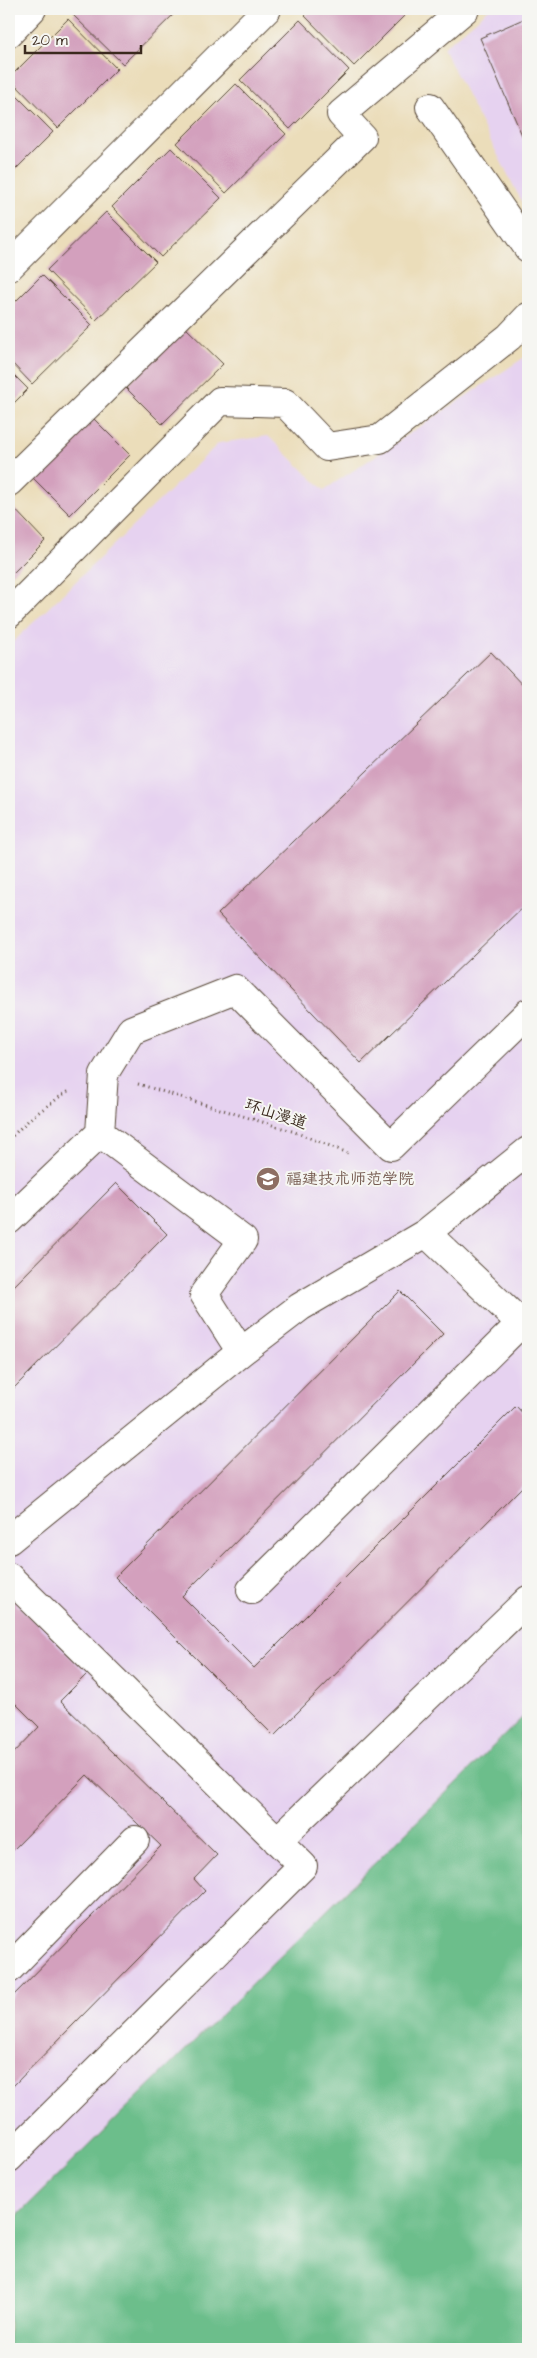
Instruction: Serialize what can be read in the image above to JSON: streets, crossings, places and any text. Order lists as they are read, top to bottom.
{
  "streets": {
    "path": ["环山漫道"]
  },
  "places": {
    "school or university": ["福建技术师范学院"]
  },
  "scale_bar": "20 m"
}
